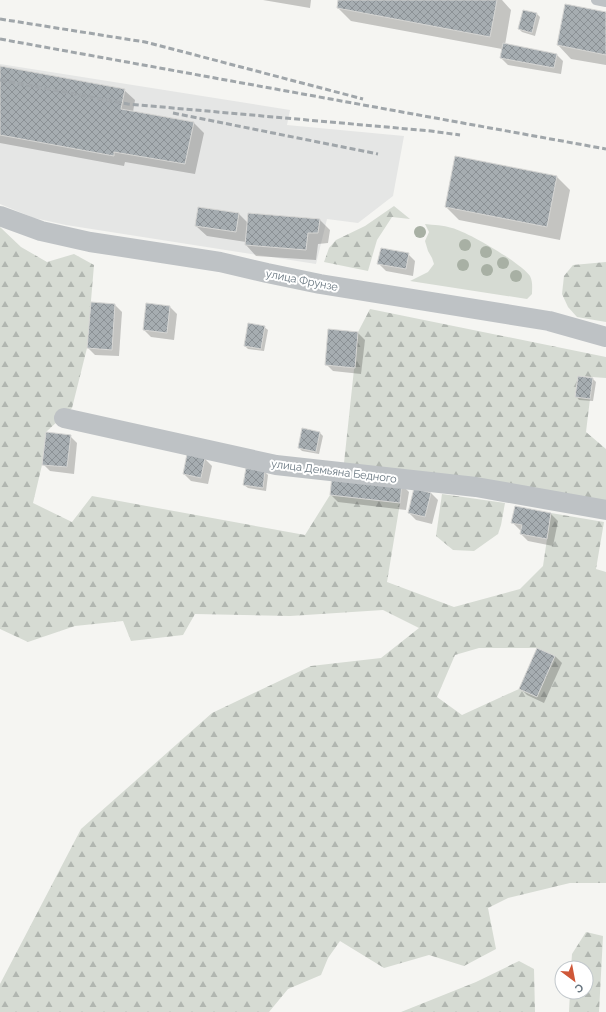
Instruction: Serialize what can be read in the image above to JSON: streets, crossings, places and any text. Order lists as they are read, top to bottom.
{
  "streets": {
    "street": ["улица Фрунзе", "улица Демьяна Бедного"]
  },
  "north": "bottom right"
}
